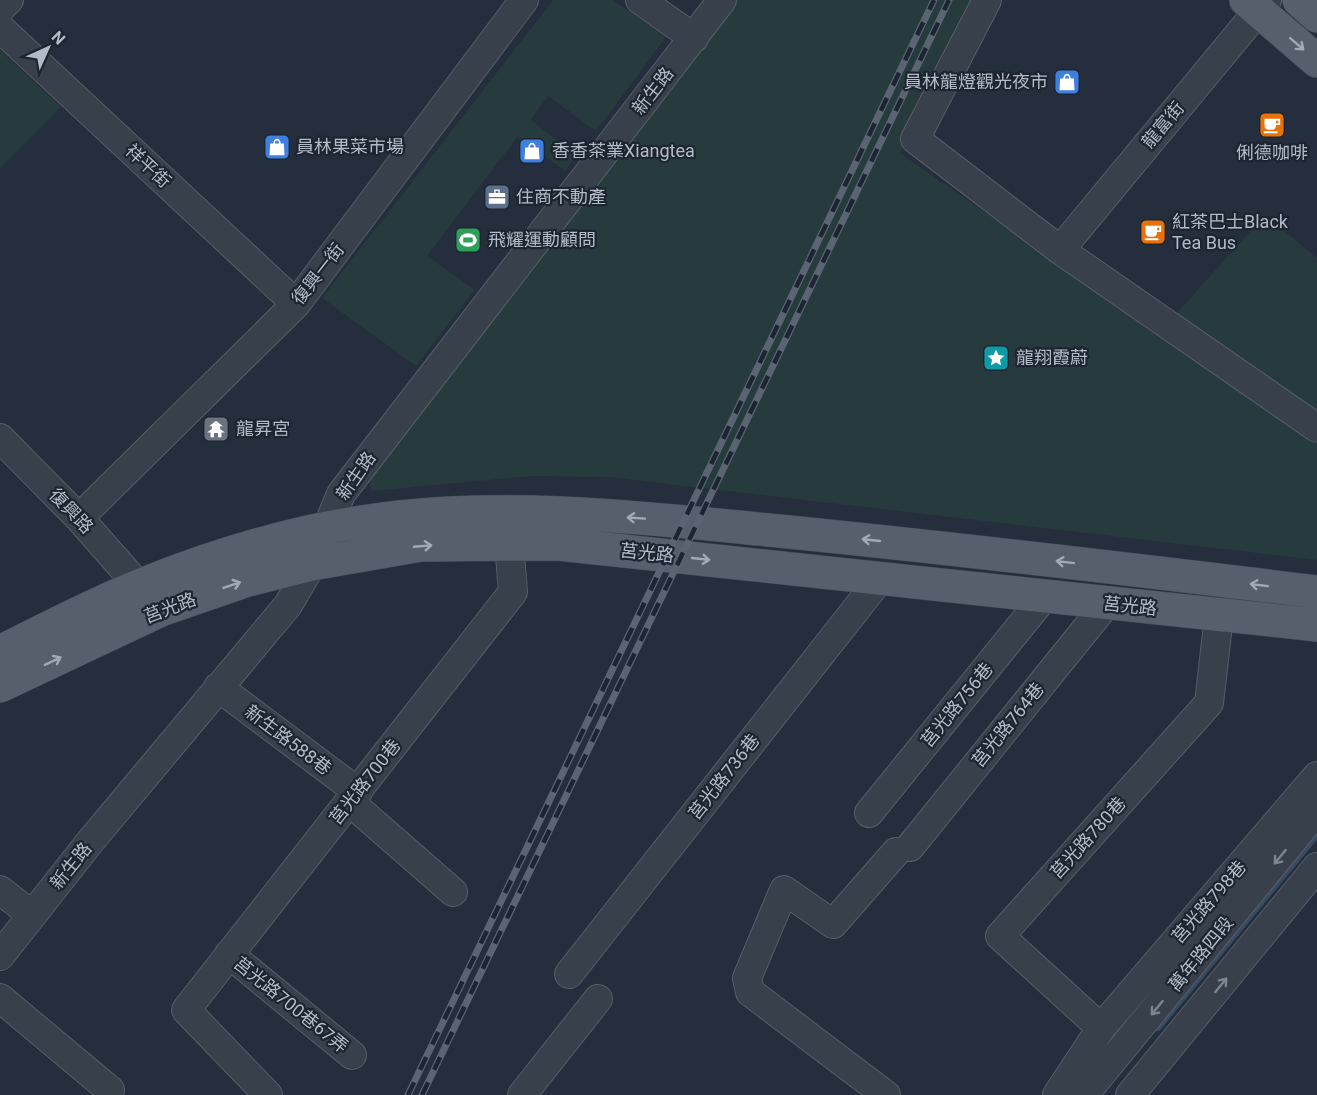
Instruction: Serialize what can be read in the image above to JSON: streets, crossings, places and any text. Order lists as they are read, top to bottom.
{
  "streets": {
    "main road": ["莒光路"],
    "street": [
      "新生路",
      "龍富街",
      "祥平街",
      "復興一街",
      "復興路",
      "莒光路756巷",
      "莒光路764巷",
      "新生路588巷",
      "莒光路736巷",
      "莒光路700巷",
      "莒光路780巷",
      "莒光路798巷",
      "萬年路四段",
      "莒光路700巷67弄"
    ]
  },
  "crossings": [
    ["新生路", "莒光路"],
    ["新生路", "新生路588巷"],
    ["祥平街", "復興一街"],
    ["復興一街", "復興路"],
    ["復興路", "莒光路"],
    ["莒光路", "莒光路756巷"],
    ["莒光路", "莒光路764巷"],
    ["莒光路", "莒光路736巷"],
    ["莒光路", "莒光路700巷"],
    ["莒光路", "莒光路780巷"],
    ["新生路588巷", "莒光路700巷"],
    ["莒光路700巷", "莒光路700巷67弄"],
    ["莒光路780巷", "莒光路798巷"]
  ],
  "places": {
    "shop": ["員林龍燈觀光夜市", "員林果菜市場", "香香茶業Xiangtea"],
    "cafe": ["俐德咖啡", "紅茶巴士Black Tea Bus"],
    "office": ["住商不動產"],
    "sports": ["飛耀運動顧問"],
    "place": ["龍翔霞蔚"],
    "temple": ["龍昇宮"]
  },
  "north": "top right"
}
